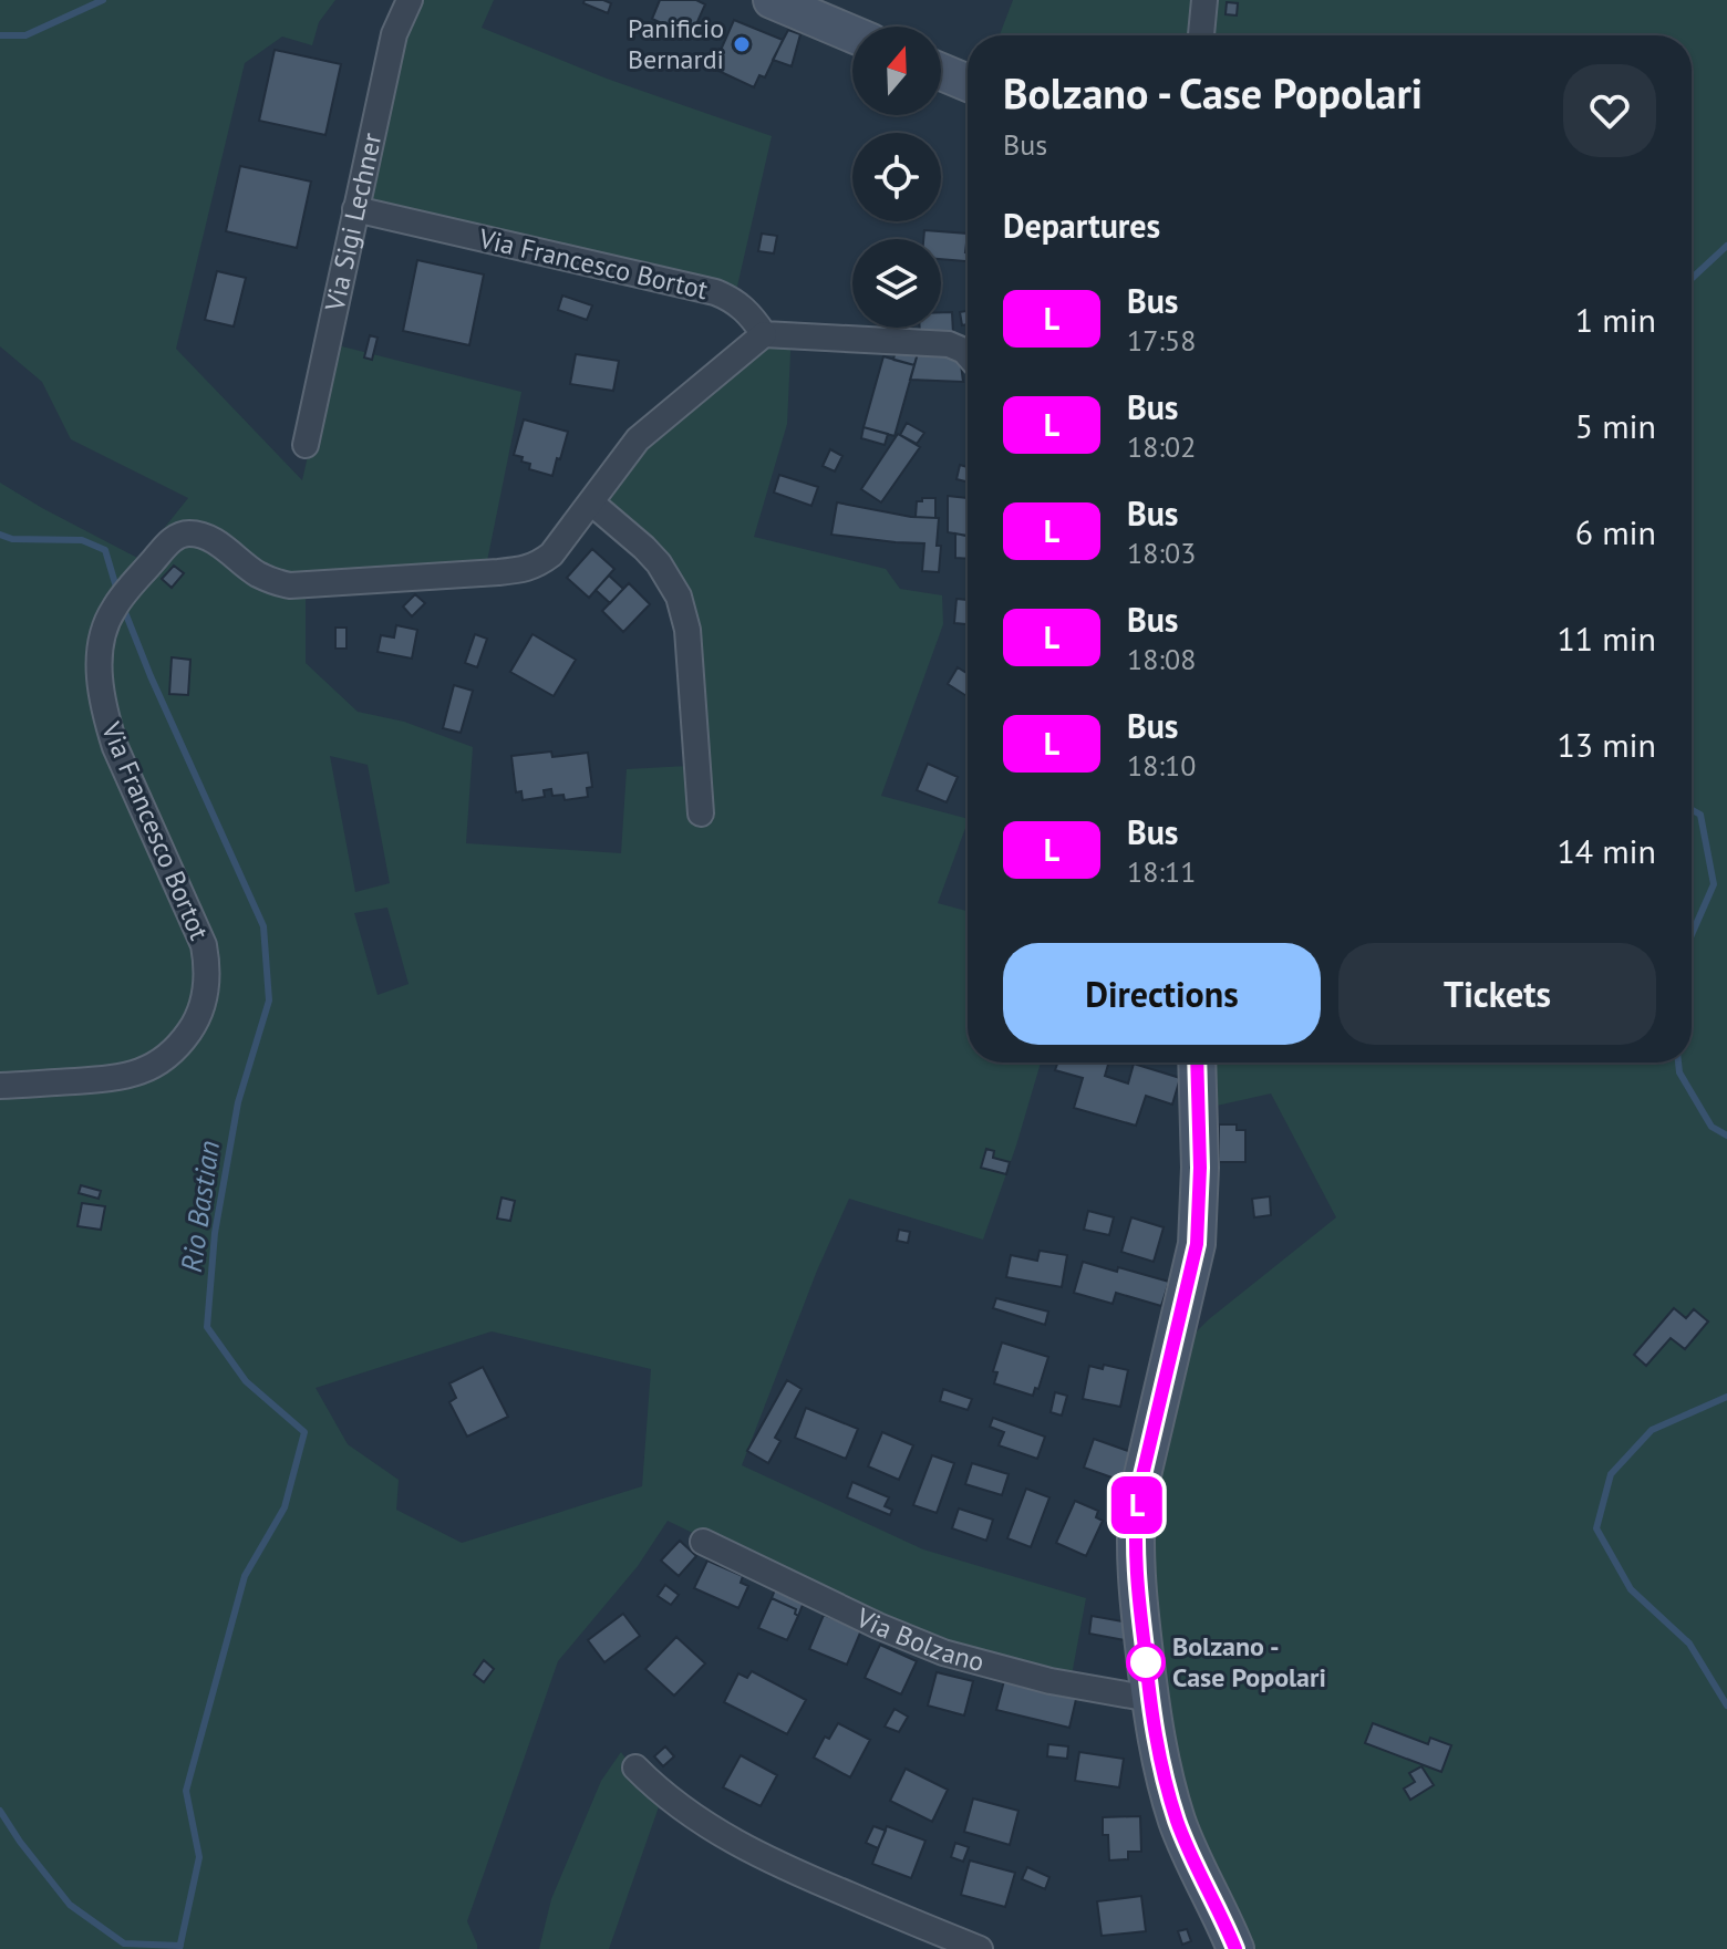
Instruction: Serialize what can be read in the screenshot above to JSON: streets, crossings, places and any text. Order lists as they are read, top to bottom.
{
  "streets": {
    "street": ["Via Sigi Lechner", "Via Francesco Bortot", "Via Bolzano"]
  },
  "crossings": [
    ["Via Sigi Lechner", "Via Francesco Bortot"]
  ],
  "water": ["Rio Bastian"],
  "places": ["Panificio Bernardi", "Bolzano - Case Popolari"],
  "lines": ["bus line L"],
  "north": "top",
  "page": {
    "on_map": "L",
    "heading": [
      ["Bolzano - Case Popolari", "Bus"],
      "Departures"
    ],
    "list": [
      {
        "mark": "L",
        "name": "Bus",
        "note": "17:58",
        "value": "1 min"
      },
      {
        "mark": "L",
        "name": "Bus",
        "note": "18:02",
        "value": "5 min"
      },
      {
        "mark": "L",
        "name": "Bus",
        "note": "18:03",
        "value": "6 min"
      },
      {
        "mark": "L",
        "name": "Bus",
        "note": "18:08",
        "value": "11 min"
      },
      {
        "mark": "L",
        "name": "Bus",
        "note": "18:10",
        "value": "13 min"
      },
      {
        "mark": "L",
        "name": "Bus",
        "note": "18:11",
        "value": "14 min"
      }
    ],
    "buttons": ["Directions", "Tickets"]
  }
}
